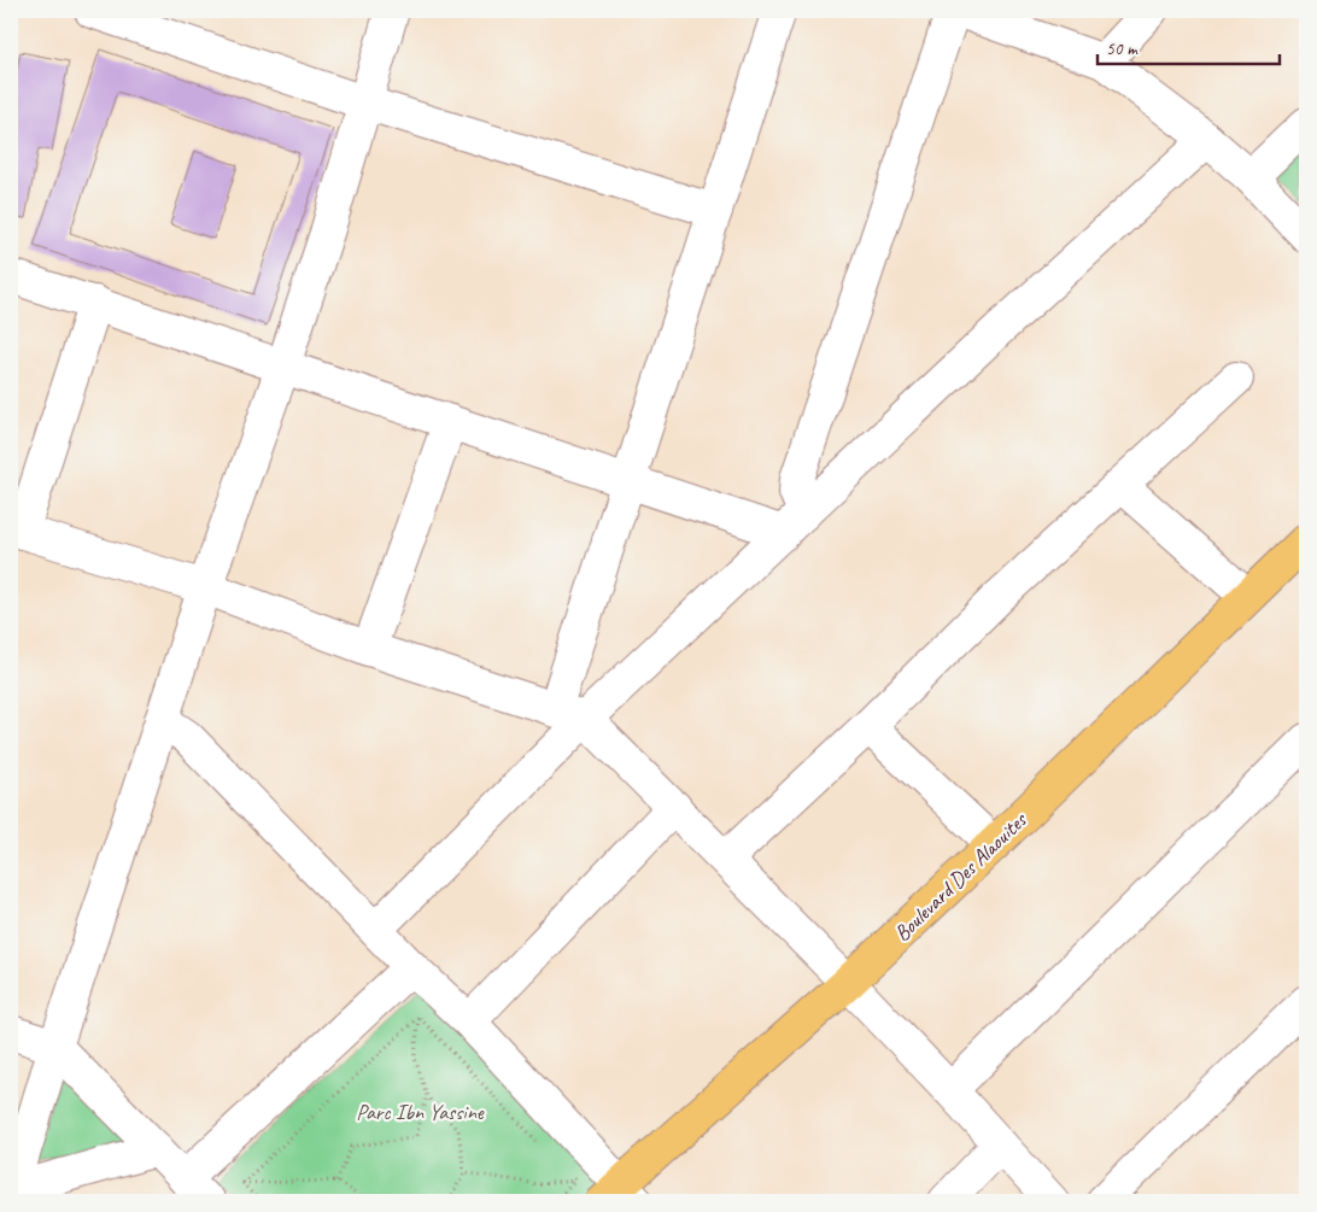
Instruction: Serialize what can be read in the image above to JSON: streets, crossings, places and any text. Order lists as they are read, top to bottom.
{
  "streets": {
    "main road": ["Boulevard Des Alaouites"]
  },
  "parks": ["Parc Ibn Yassine"],
  "scale_bar": "50 m"
}
